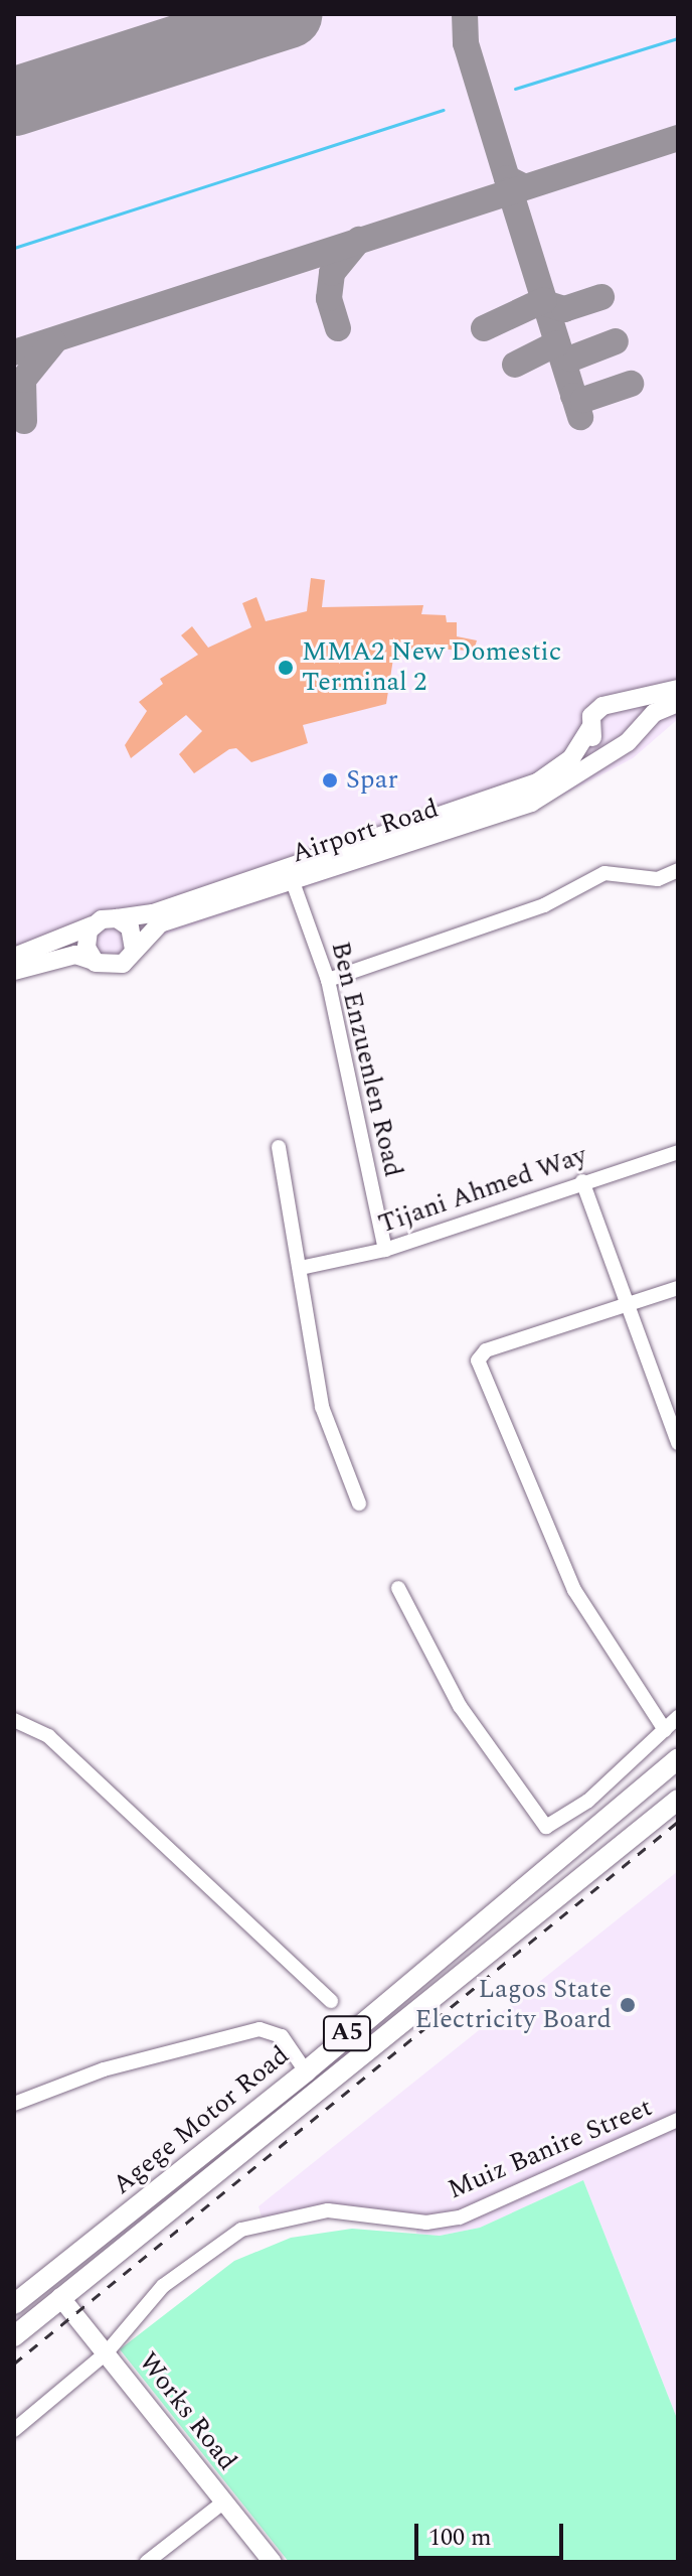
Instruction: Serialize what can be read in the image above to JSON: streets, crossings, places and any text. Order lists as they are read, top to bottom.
{
  "streets": {
    "highway": ["A5", "Agege Motor Road"],
    "main road": ["Airport Road", "Works Road"],
    "street": ["Ben Enzuenlen Road", "Tijani Ahmed Way", "Muiz Banire Street"]
  },
  "crossings": [
    ["Airport Road", "Ben Enzuenlen Road"],
    ["Ben Enzuenlen Road", "Tijani Ahmed Way"],
    ["Agege Motor Road", "Works Road"],
    ["Muiz Banire Street", "Works Road"]
  ],
  "places": ["MMA2 New Domestic Terminal 2", "Spar", "Lagos State Electricity Board"],
  "scale_bar": "100 m"
}
